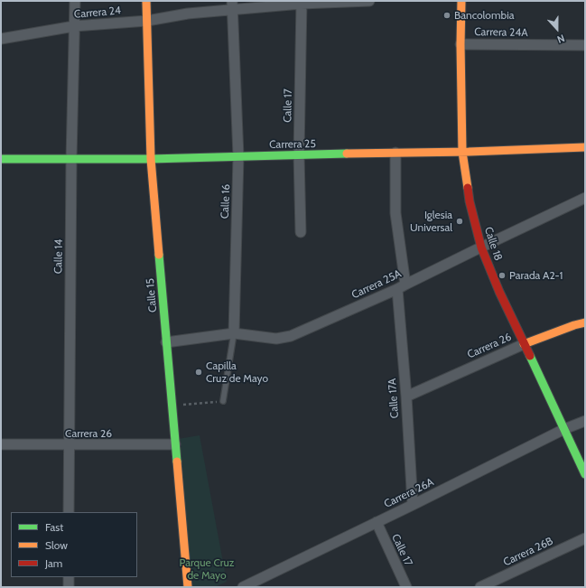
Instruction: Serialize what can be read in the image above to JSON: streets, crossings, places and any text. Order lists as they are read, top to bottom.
{
  "streets": {
    "street": [
      "Carrera 24",
      "Carrera 24A",
      "Calle 17",
      "Carrera 25",
      "Calle 16",
      "Calle 18",
      "Calle 14",
      "Carrera 25A",
      "Calle 15",
      "Carrera 26",
      "Calle 17A",
      "Carrera 26A",
      "Carrera 26B"
    ]
  },
  "crossings": [
    ["Carrera 24", "Calle 17"],
    ["Carrera 24", "Calle 16"],
    ["Carrera 24", "Calle 14"],
    ["Carrera 24", "Calle 15"],
    ["Carrera 24A", "Calle 18"],
    ["Calle 17", "Carrera 25"],
    ["Calle 17", "Carrera 26A"],
    ["Carrera 25", "Calle 16"],
    ["Carrera 25", "Calle 18"],
    ["Carrera 25", "Calle 14"],
    ["Carrera 25", "Calle 15"],
    ["Carrera 25", "Calle 17A"],
    ["Calle 16", "Carrera 25A"],
    ["Calle 18", "Carrera 25A"],
    ["Calle 18", "Carrera 26"],
    ["Calle 18", "Carrera 26A"],
    ["Calle 14", "Carrera 26"],
    ["Carrera 25A", "Calle 15"],
    ["Carrera 25A", "Calle 17A"],
    ["Calle 15", "Carrera 26"],
    ["Carrera 26", "Calle 17A"],
    ["Calle 17A", "Carrera 26A"]
  ],
  "parks": ["Parque Cruz de Mayo"],
  "places": [
    "Bancolombia",
    "Iglesia Universal",
    "Parada A2-1",
    "Capilla Cruz de Mayo"
  ],
  "legend": ["Fast", "Slow", "Jam"],
  "north": "bottom"
}
